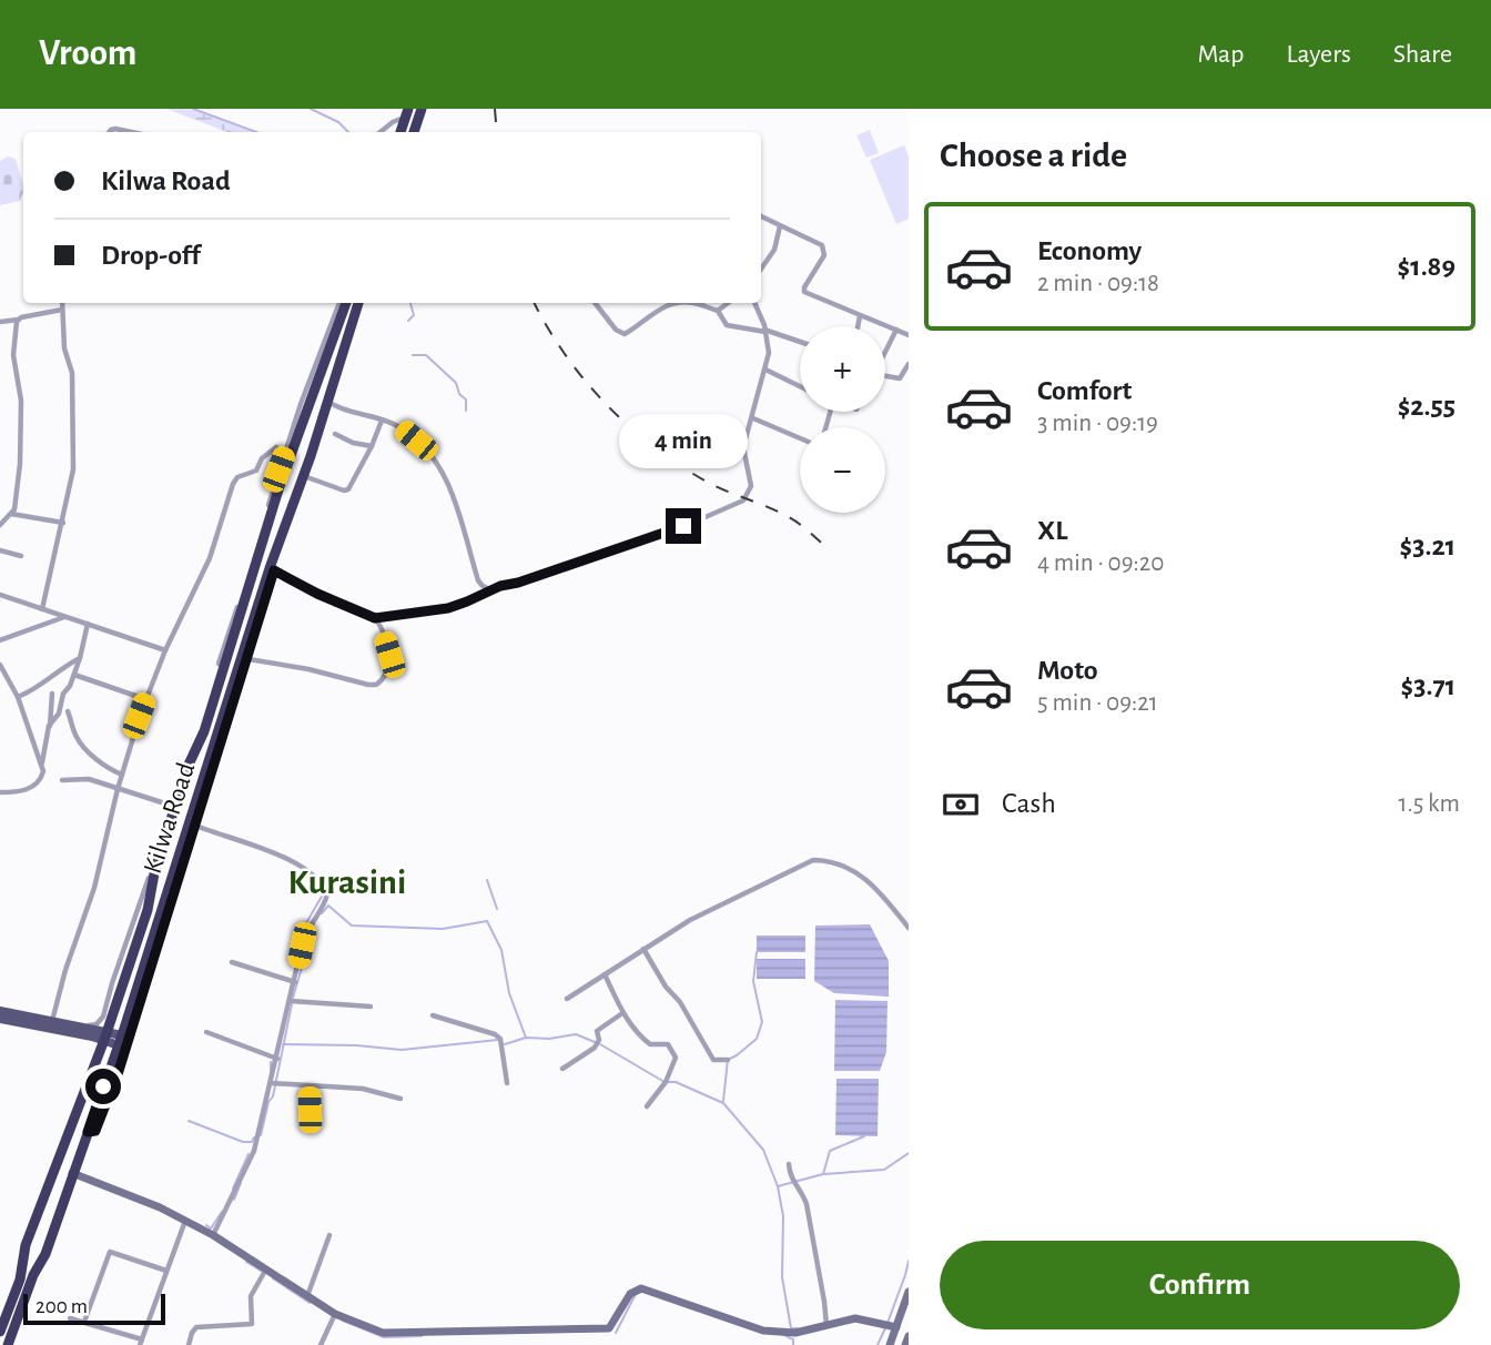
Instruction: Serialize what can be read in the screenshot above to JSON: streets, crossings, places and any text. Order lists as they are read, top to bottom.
{
  "streets": {
    "highway": ["Kilwa Road"]
  },
  "districts": ["Kurasini"],
  "scale_bar": "200 m",
  "page": {
    "header": "Vroom",
    "nav": ["Map", "Layers", "Share"],
    "heading": "Choose a ride",
    "banner": ["Kilwa Road", "Drop-off"],
    "list": [
      {
        "name": "Economy",
        "note": "2 min · 09:18",
        "value": "$1.89"
      },
      {
        "name": "Comfort",
        "note": "3 min · 09:19",
        "value": "$2.55"
      },
      {
        "name": "XL",
        "note": "4 min · 09:20",
        "value": "$3.21"
      },
      {
        "name": "Moto",
        "note": "5 min · 09:21",
        "value": "$3.71"
      }
    ],
    "map_buttons": ["+", "−"],
    "bubble": "4 min",
    "pay": ["Cash", "1.5 km"],
    "buttons": "Confirm",
    "scale": "200 m"
  }
}
